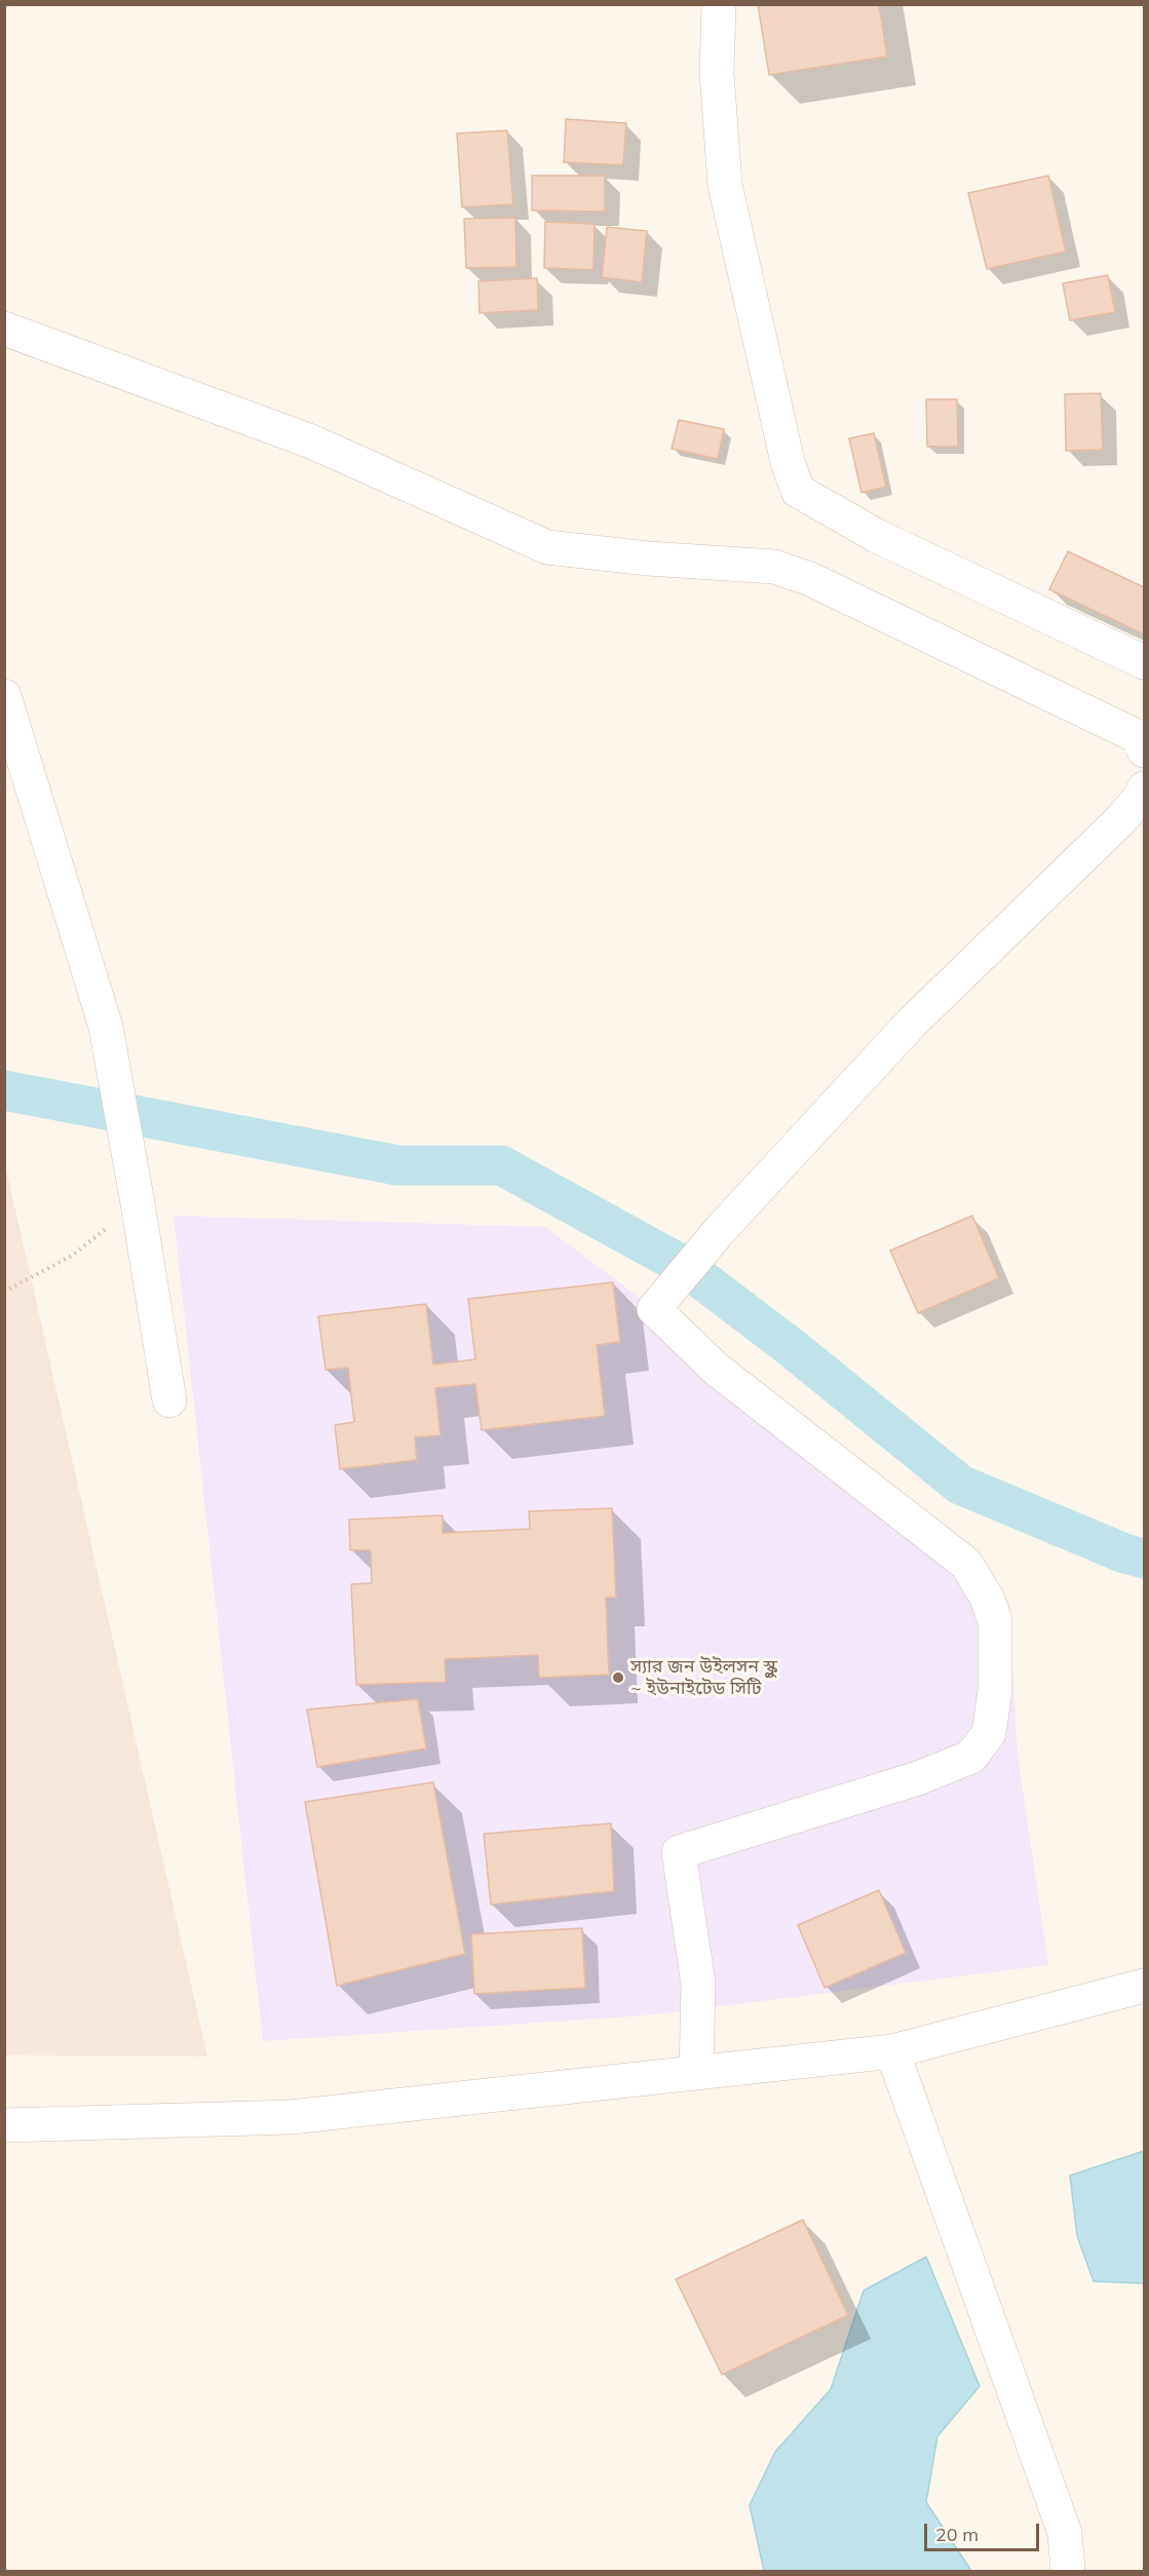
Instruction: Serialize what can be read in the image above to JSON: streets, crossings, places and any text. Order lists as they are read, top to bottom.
{
  "places": ["স্যার জন উইলসন স্কুল ~ ইউনাইটেড সিটি"],
  "scale_bar": "20 m"
}
